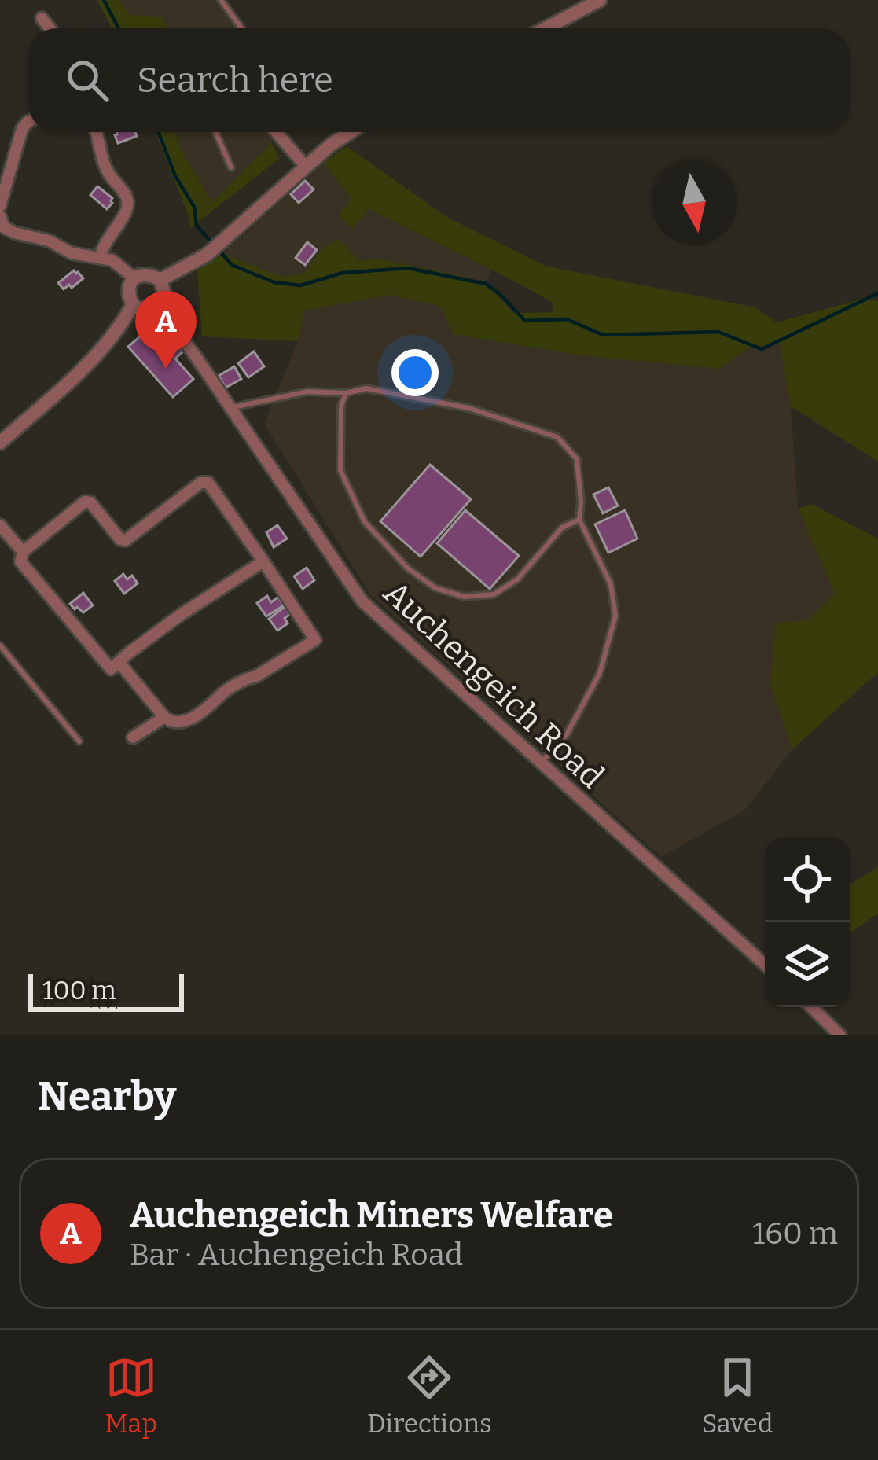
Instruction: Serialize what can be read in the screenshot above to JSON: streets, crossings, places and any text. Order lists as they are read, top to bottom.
{
  "streets": {
    "street": ["Auchengeich Road"]
  },
  "scale_bar": "100 m",
  "north": "bottom",
  "page": {
    "search": "Search here",
    "pins": "A",
    "scale": "100 m",
    "heading": "Nearby",
    "list": [
      {
        "mark": "A",
        "name": "Auchengeich Miners Welfare",
        "note": "Bar · Auchengeich Road",
        "value": "160 m"
      }
    ],
    "nav": ["Map", "Directions", "Saved"]
  }
}
